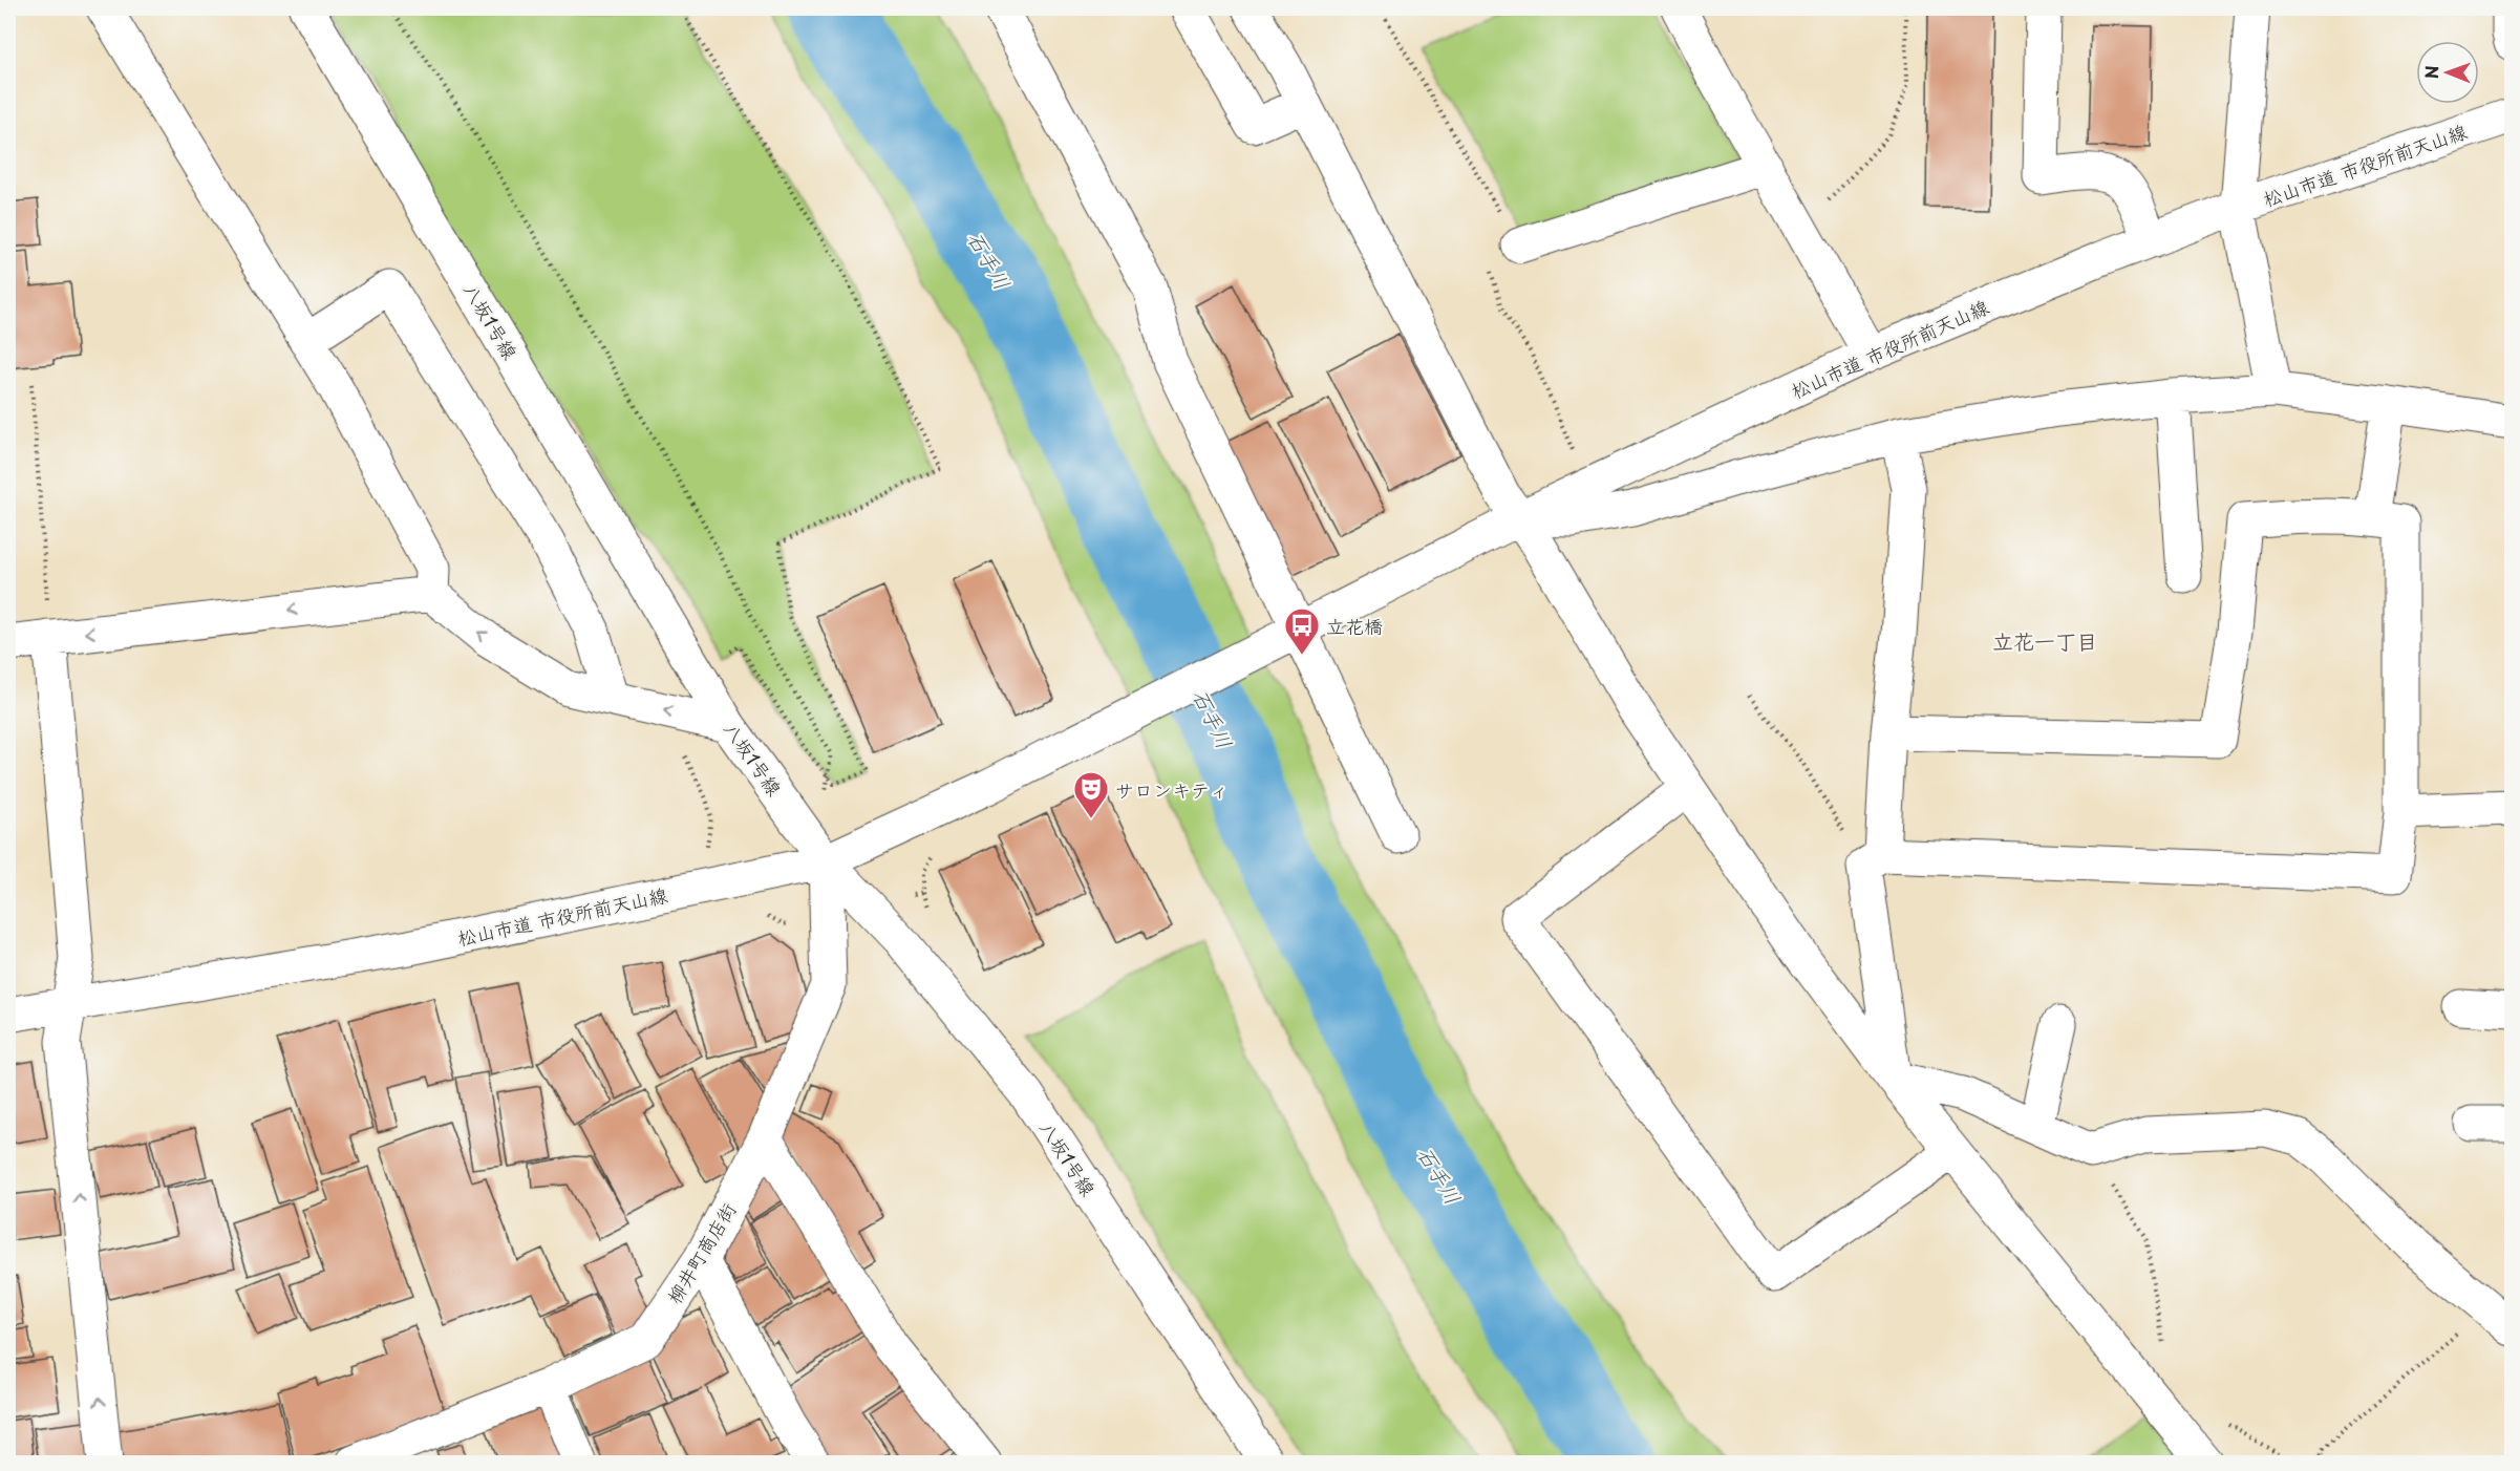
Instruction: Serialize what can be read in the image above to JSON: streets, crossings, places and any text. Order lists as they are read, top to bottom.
{
  "streets": {
    "street": ["松山市道 市役所前天山線", "八坂1号線", "柳井町商店街"]
  },
  "crossings": [
    ["松山市道 市役所前天山線", "八坂1号線"],
    ["松山市道 市役所前天山線", "柳井町商店街"],
    ["八坂1号線", "柳井町商店街"]
  ],
  "districts": ["立花一丁目"],
  "water": ["石手川"],
  "places": {
    "bus stop": ["立花橋"],
    "theatre": ["サロンキティ"]
  },
  "north": "left"
}
